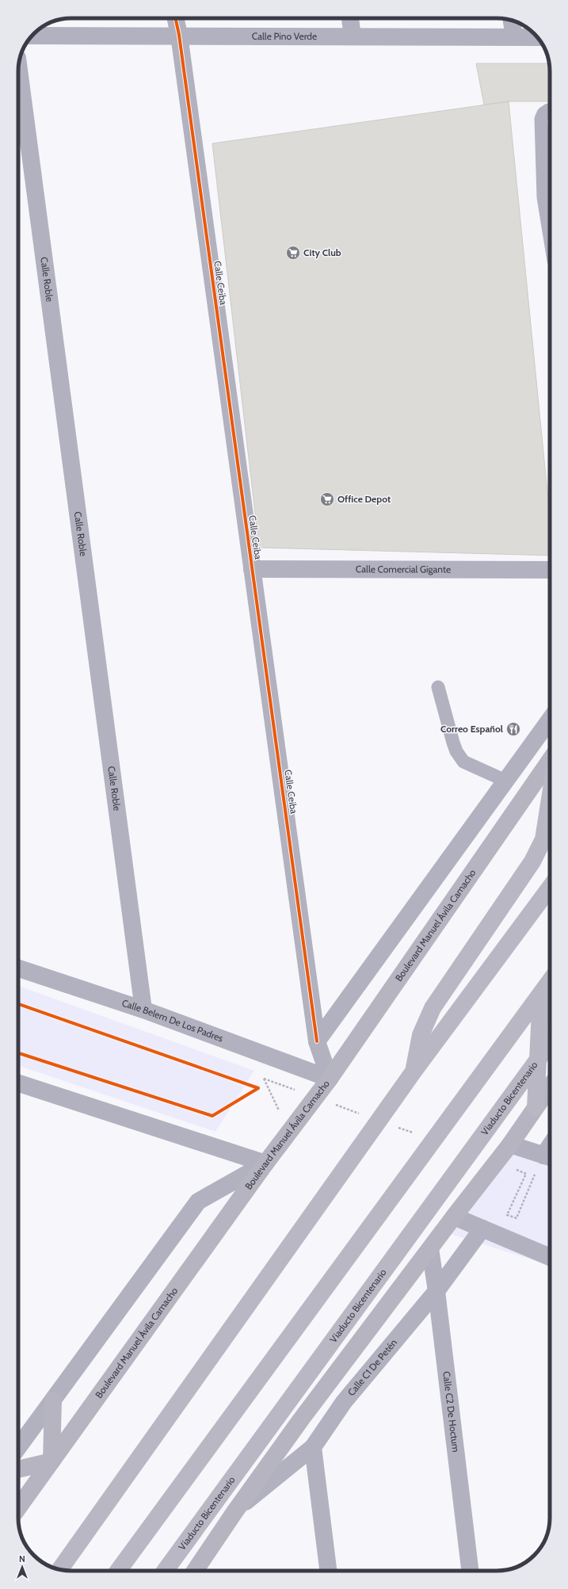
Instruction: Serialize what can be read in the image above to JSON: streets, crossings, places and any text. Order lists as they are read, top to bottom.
{
  "streets": {
    "highway": ["Viaducto Bicentenario"],
    "main road": ["Boulevard Manuel Ávila Camacho"],
    "street": [
      "Calle Pino Verde",
      "Calle Roble",
      "Calle Ceiba",
      "Calle Comercial Gigante",
      "Calle Belem De Los Padres",
      "Calle C1 De Petén",
      "Calle C2 De Hoctum"
    ]
  },
  "crossings": [
    ["Calle Pino Verde", "Calle Ceiba"],
    ["Calle Roble", "Calle Belem De Los Padres"],
    ["Calle Ceiba", "Calle Comercial Gigante"],
    ["Calle Ceiba", "Boulevard Manuel Ávila Camacho"],
    ["Calle Ceiba", "Calle Belem De Los Padres"],
    ["Boulevard Manuel Ávila Camacho", "Calle Belem De Los Padres"],
    ["Calle C1 De Petén", "Calle C2 De Hoctum"]
  ],
  "places": {
    "supermarket": ["City Club", "Office Depot"],
    "restaurant": ["Correo Español"]
  },
  "north": "top"
}
